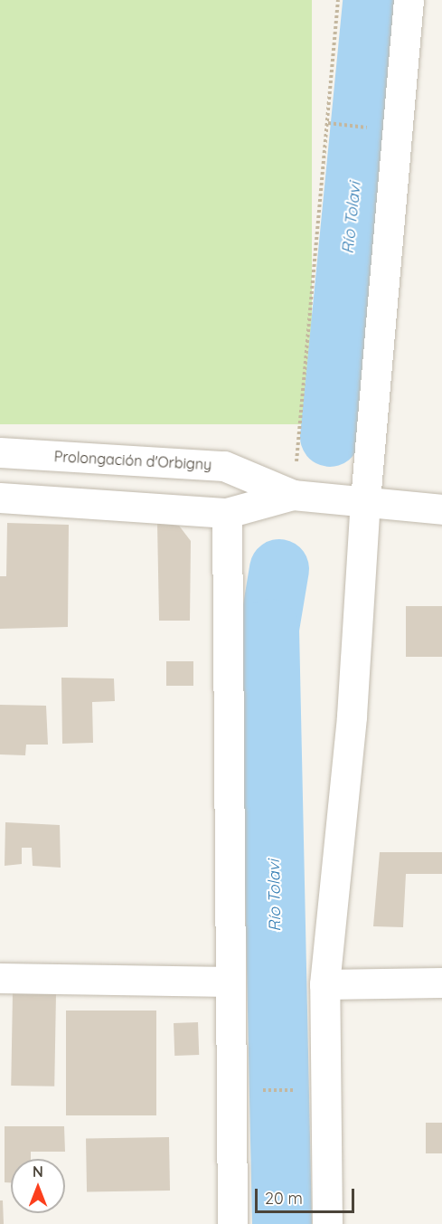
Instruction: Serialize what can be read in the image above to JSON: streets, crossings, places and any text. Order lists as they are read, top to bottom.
{
  "streets": {
    "street": ["Prolongación d'Orbigny"]
  },
  "water": ["Río Tolavi"],
  "scale_bar": "20 m",
  "north": "top"
}
